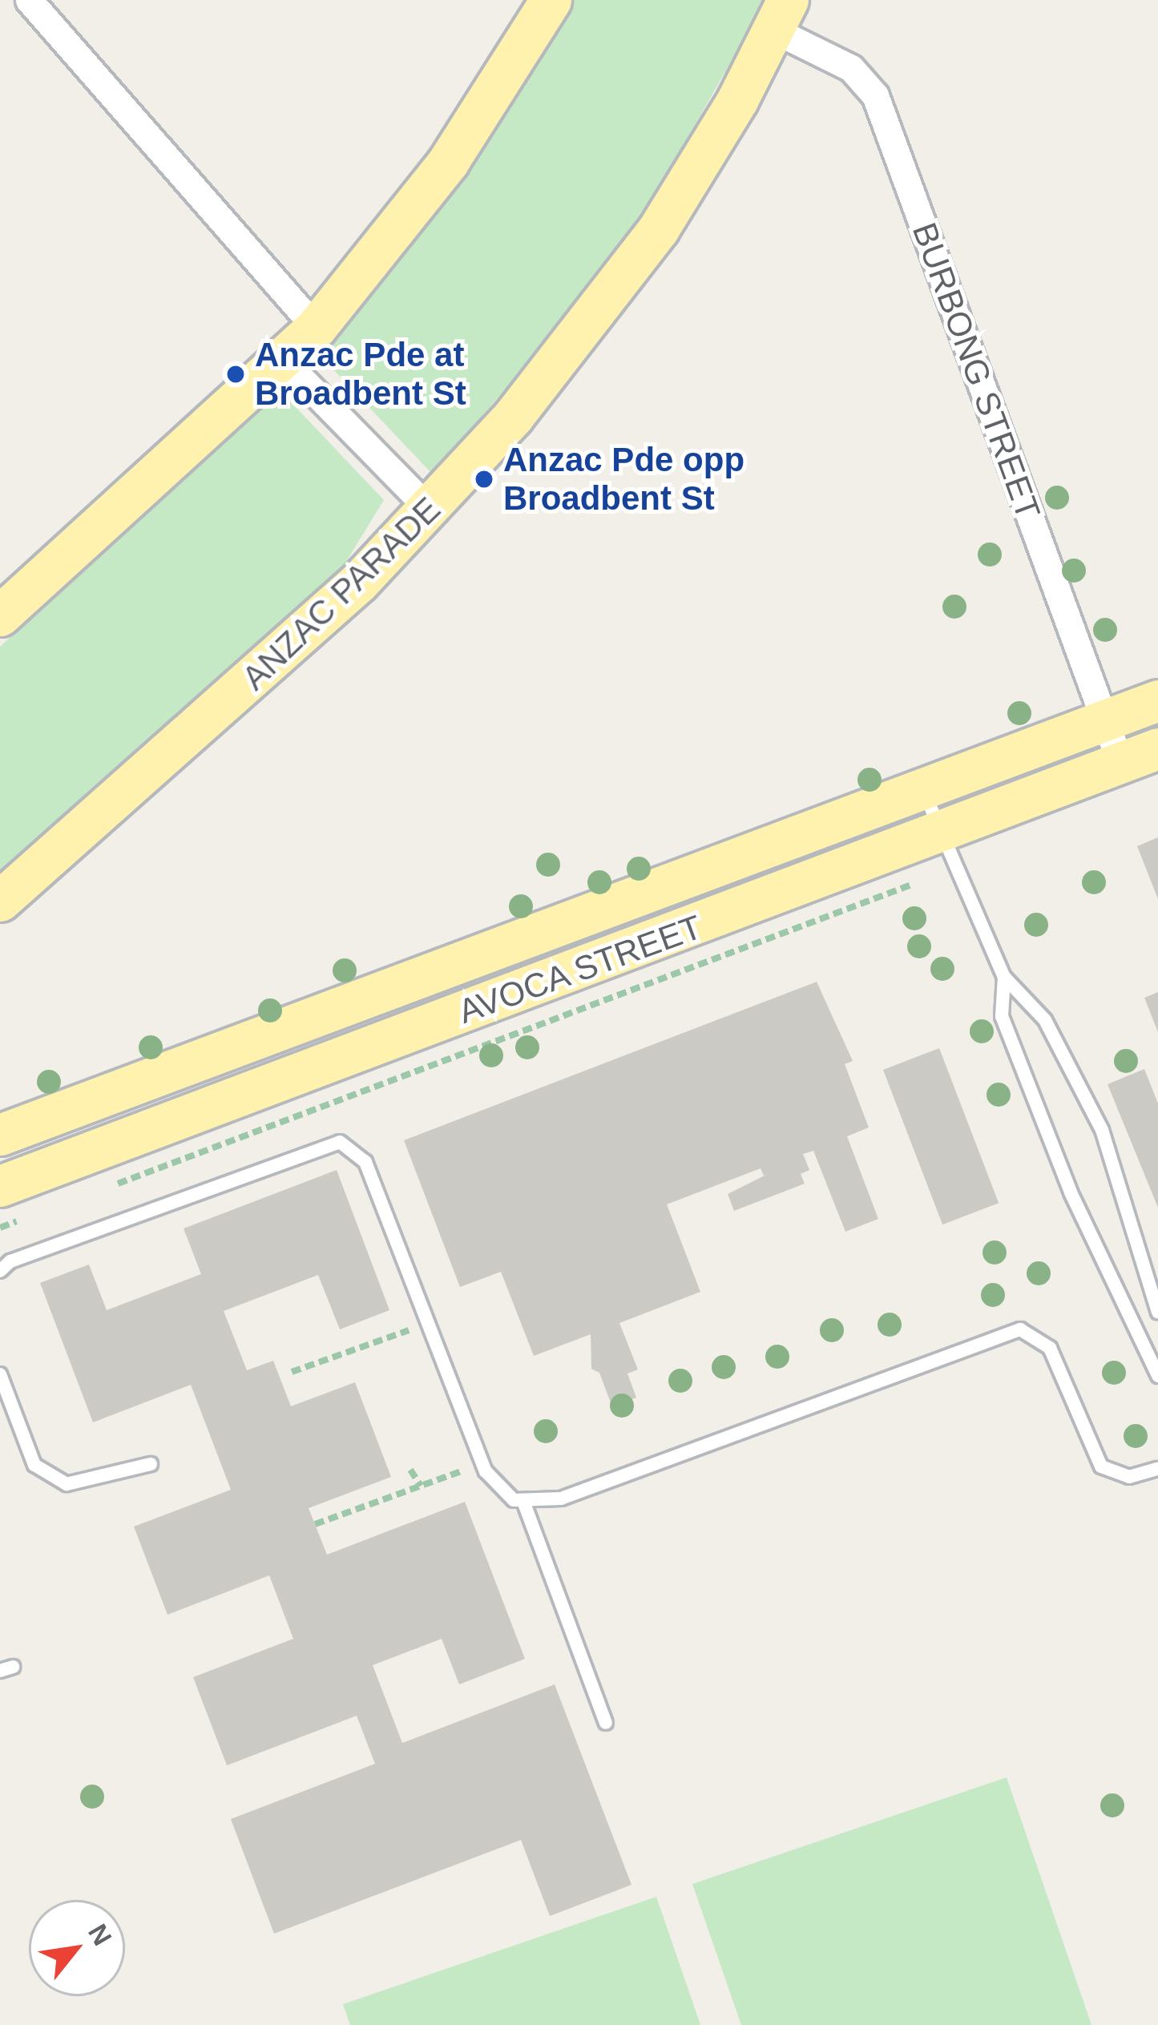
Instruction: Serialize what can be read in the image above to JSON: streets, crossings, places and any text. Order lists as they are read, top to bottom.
{
  "streets": {
    "main road": ["ANZAC PARADE", "AVOCA STREET"],
    "street": ["BURBONG STREET"]
  },
  "crossings": [
    ["BURBONG STREET", "ANZAC PARADE"],
    ["BURBONG STREET", "AVOCA STREET"]
  ],
  "places": ["Anzac Pde at Broadbent St", "Anzac Pde opp Broadbent St"],
  "north": "top right"
}
